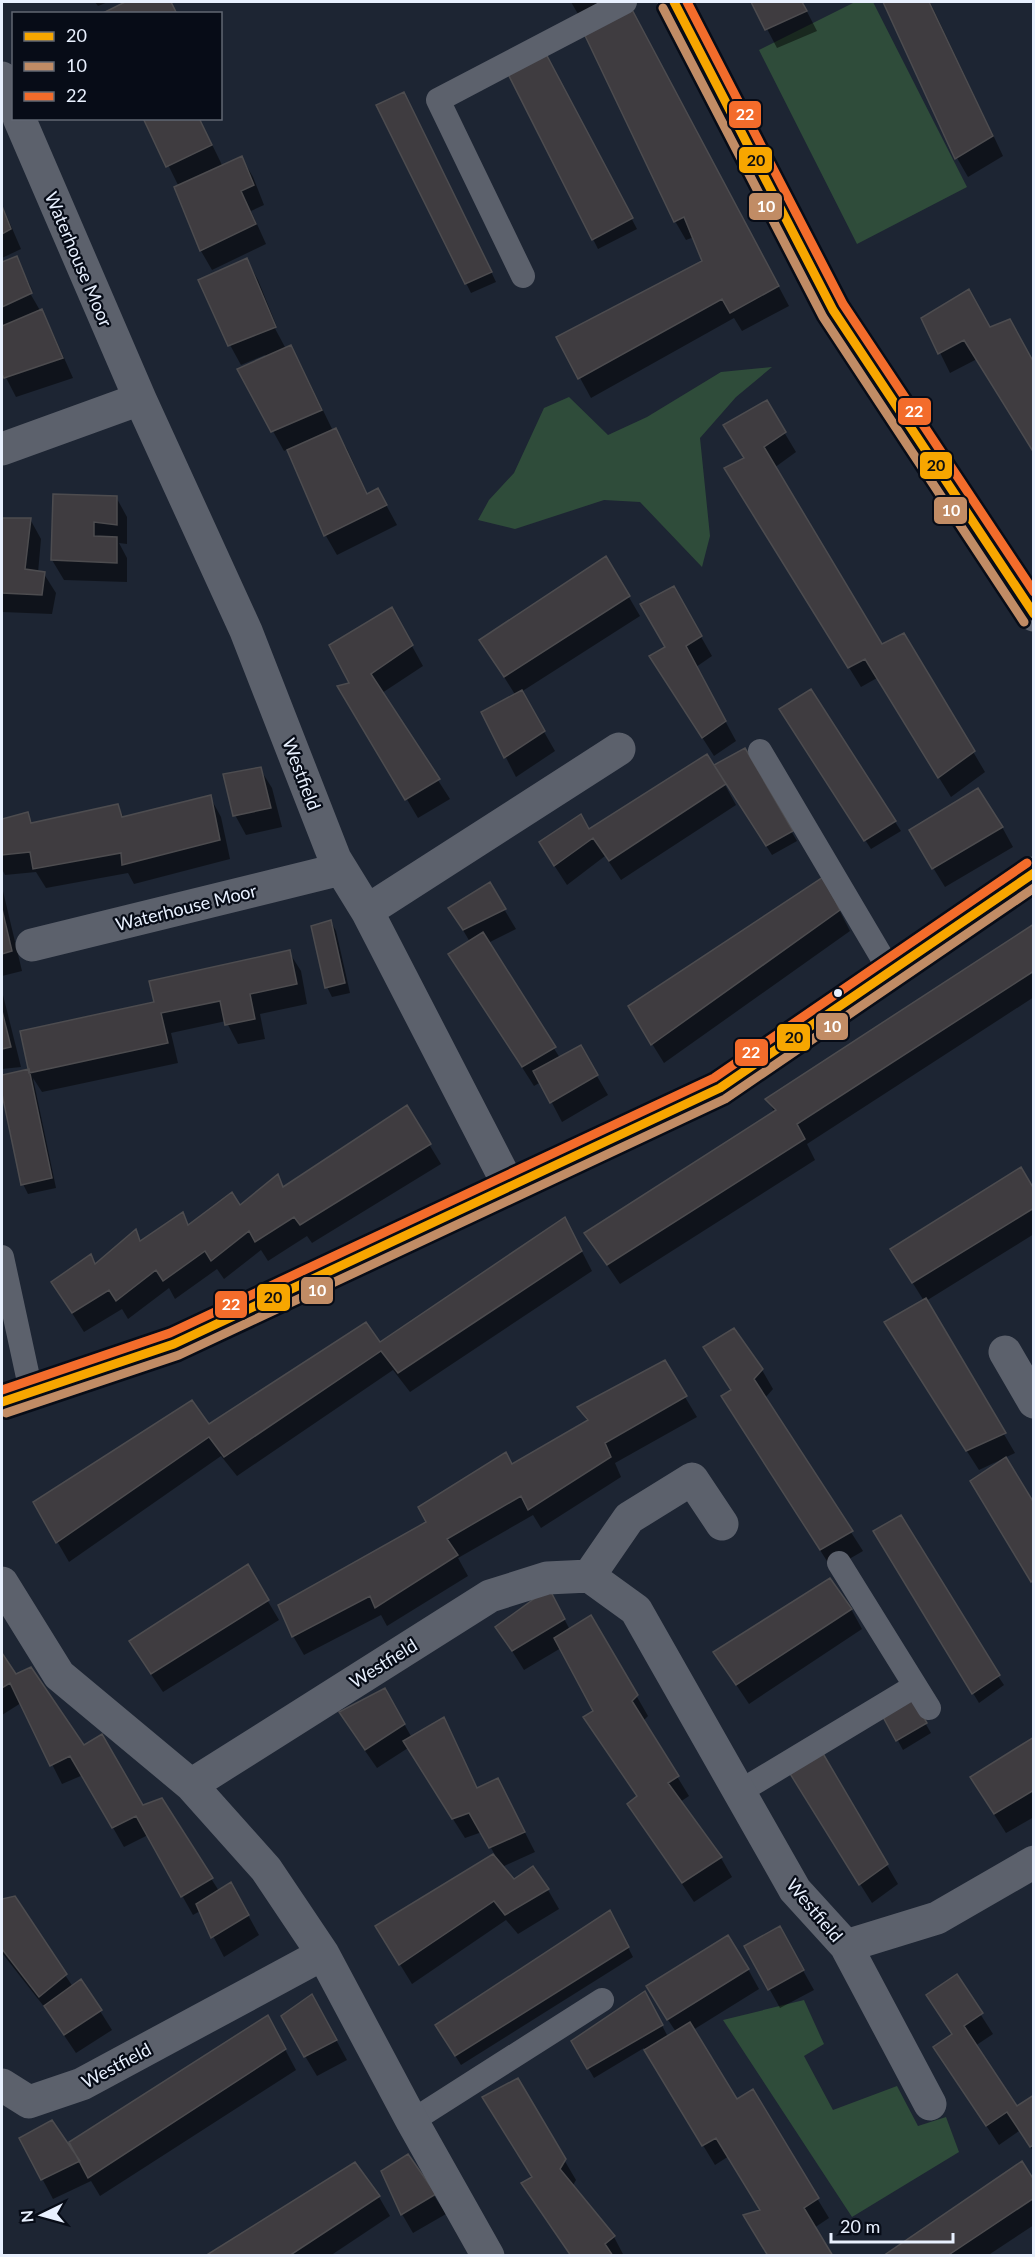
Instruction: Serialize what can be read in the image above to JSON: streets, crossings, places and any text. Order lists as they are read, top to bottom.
{
  "streets": {
    "street": ["Waterhouse Moor", "Westfield"]
  },
  "crossings": [
    ["Waterhouse Moor", "Westfield"]
  ],
  "lines": ["transit line 20", "transit line 22", "transit line 10"],
  "legend": ["20", "10", "22"],
  "scale_bar": "20 m",
  "north": "left"
}
